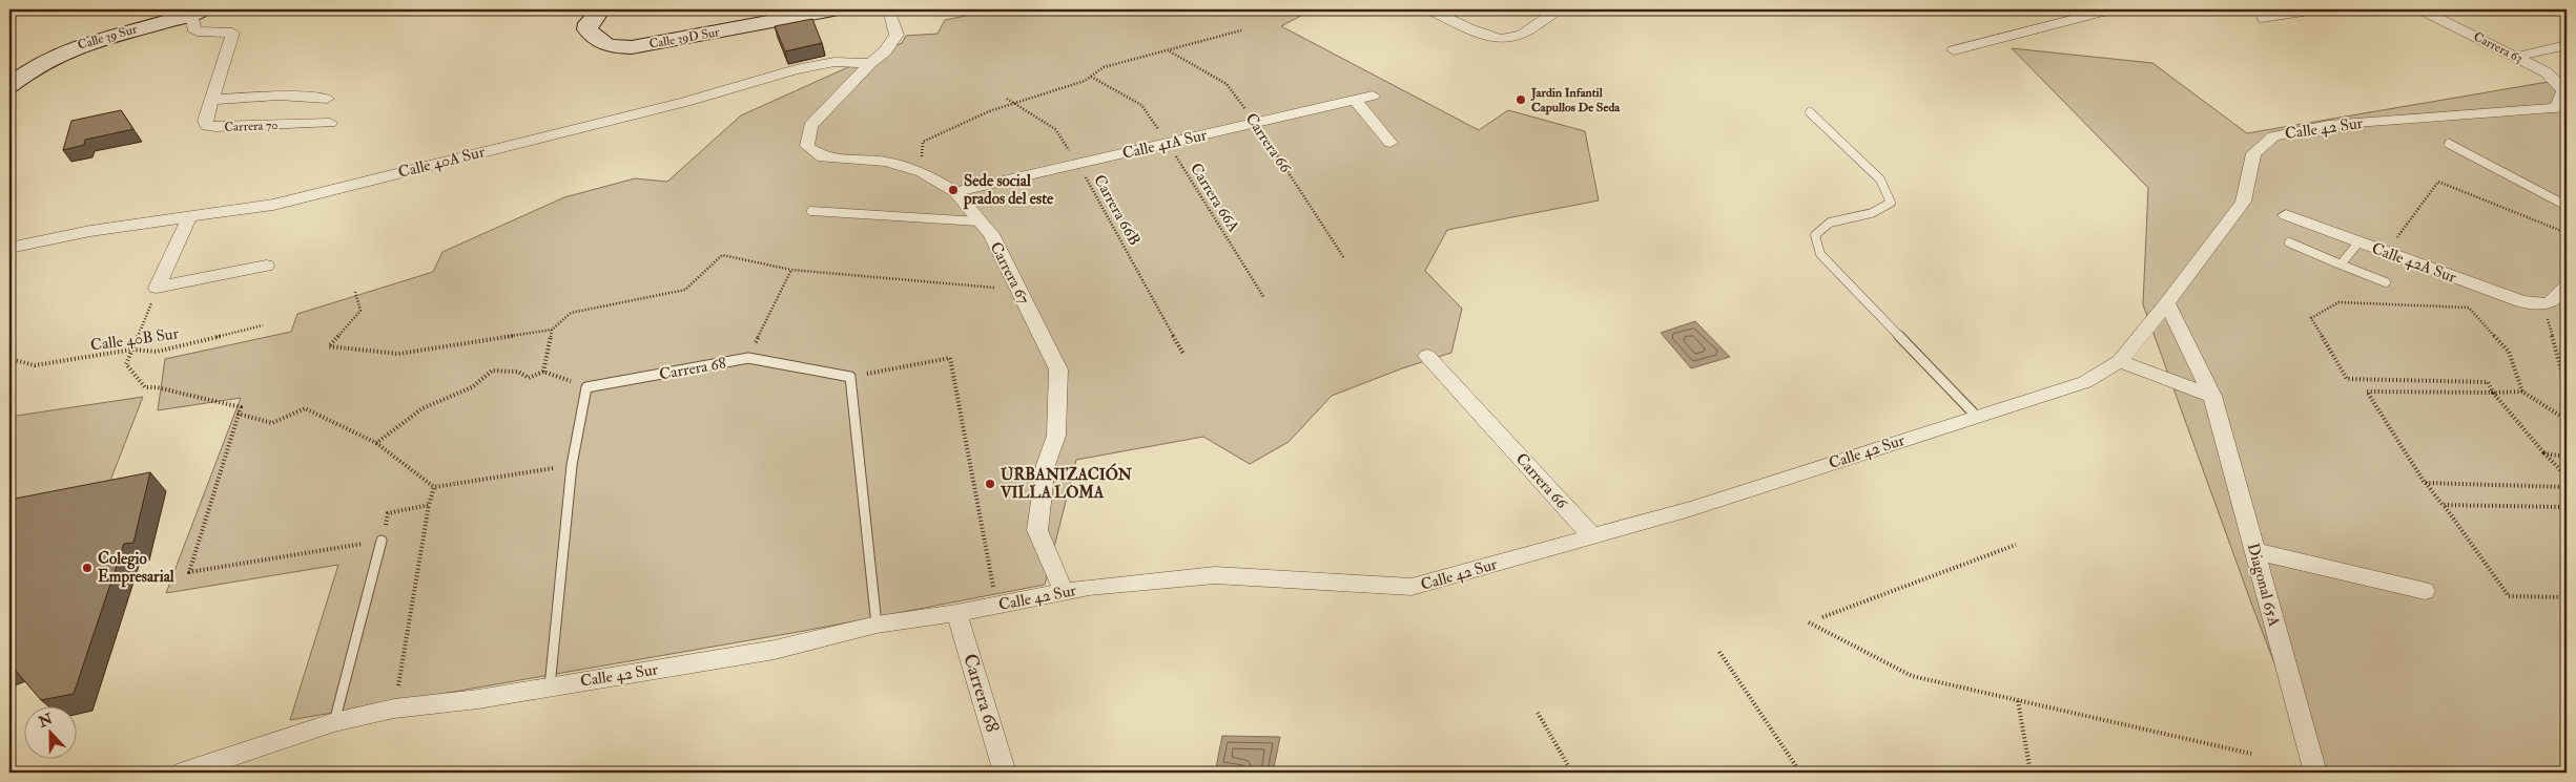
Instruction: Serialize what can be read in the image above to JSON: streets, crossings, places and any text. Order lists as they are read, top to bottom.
{
  "streets": {
    "main road": ["Calle 39 Sur", "Calle 39D Sur"],
    "street": [
      "Carrera 63",
      "Carrera 70",
      "Calle 42 Sur",
      "Carrera 66",
      "Calle 41A Sur",
      "Calle 40A Sur",
      "Calle 42A Sur",
      "Carrera 67",
      "Carrera 68",
      "Diagonal 65A"
    ],
    "path": ["Carrera 66A", "Carrera 66B", "Calle 40B Sur"]
  },
  "crossings": [
    ["Calle 39 Sur", "Carrera 70"],
    ["Carrera 63", "Calle 42 Sur"],
    ["Calle 42 Sur", "Carrera 66"],
    ["Calle 42 Sur", "Carrera 67"],
    ["Calle 42 Sur", "Carrera 68"],
    ["Calle 42 Sur", "Diagonal 65A"],
    ["Carrera 66", "Calle 41A Sur"],
    ["Calle 41A Sur", "Carrera 66A"],
    ["Calle 41A Sur", "Carrera 66B"],
    ["Calle 41A Sur", "Carrera 67"],
    ["Calle 40A Sur", "Carrera 67"]
  ],
  "places": [
    "Jardin Infantil Capullos De Seda",
    "Sede social prados del este",
    "URBANIZACIÓN VILLA LOMA",
    "Colegio Empresarial"
  ],
  "north": "top"
}
